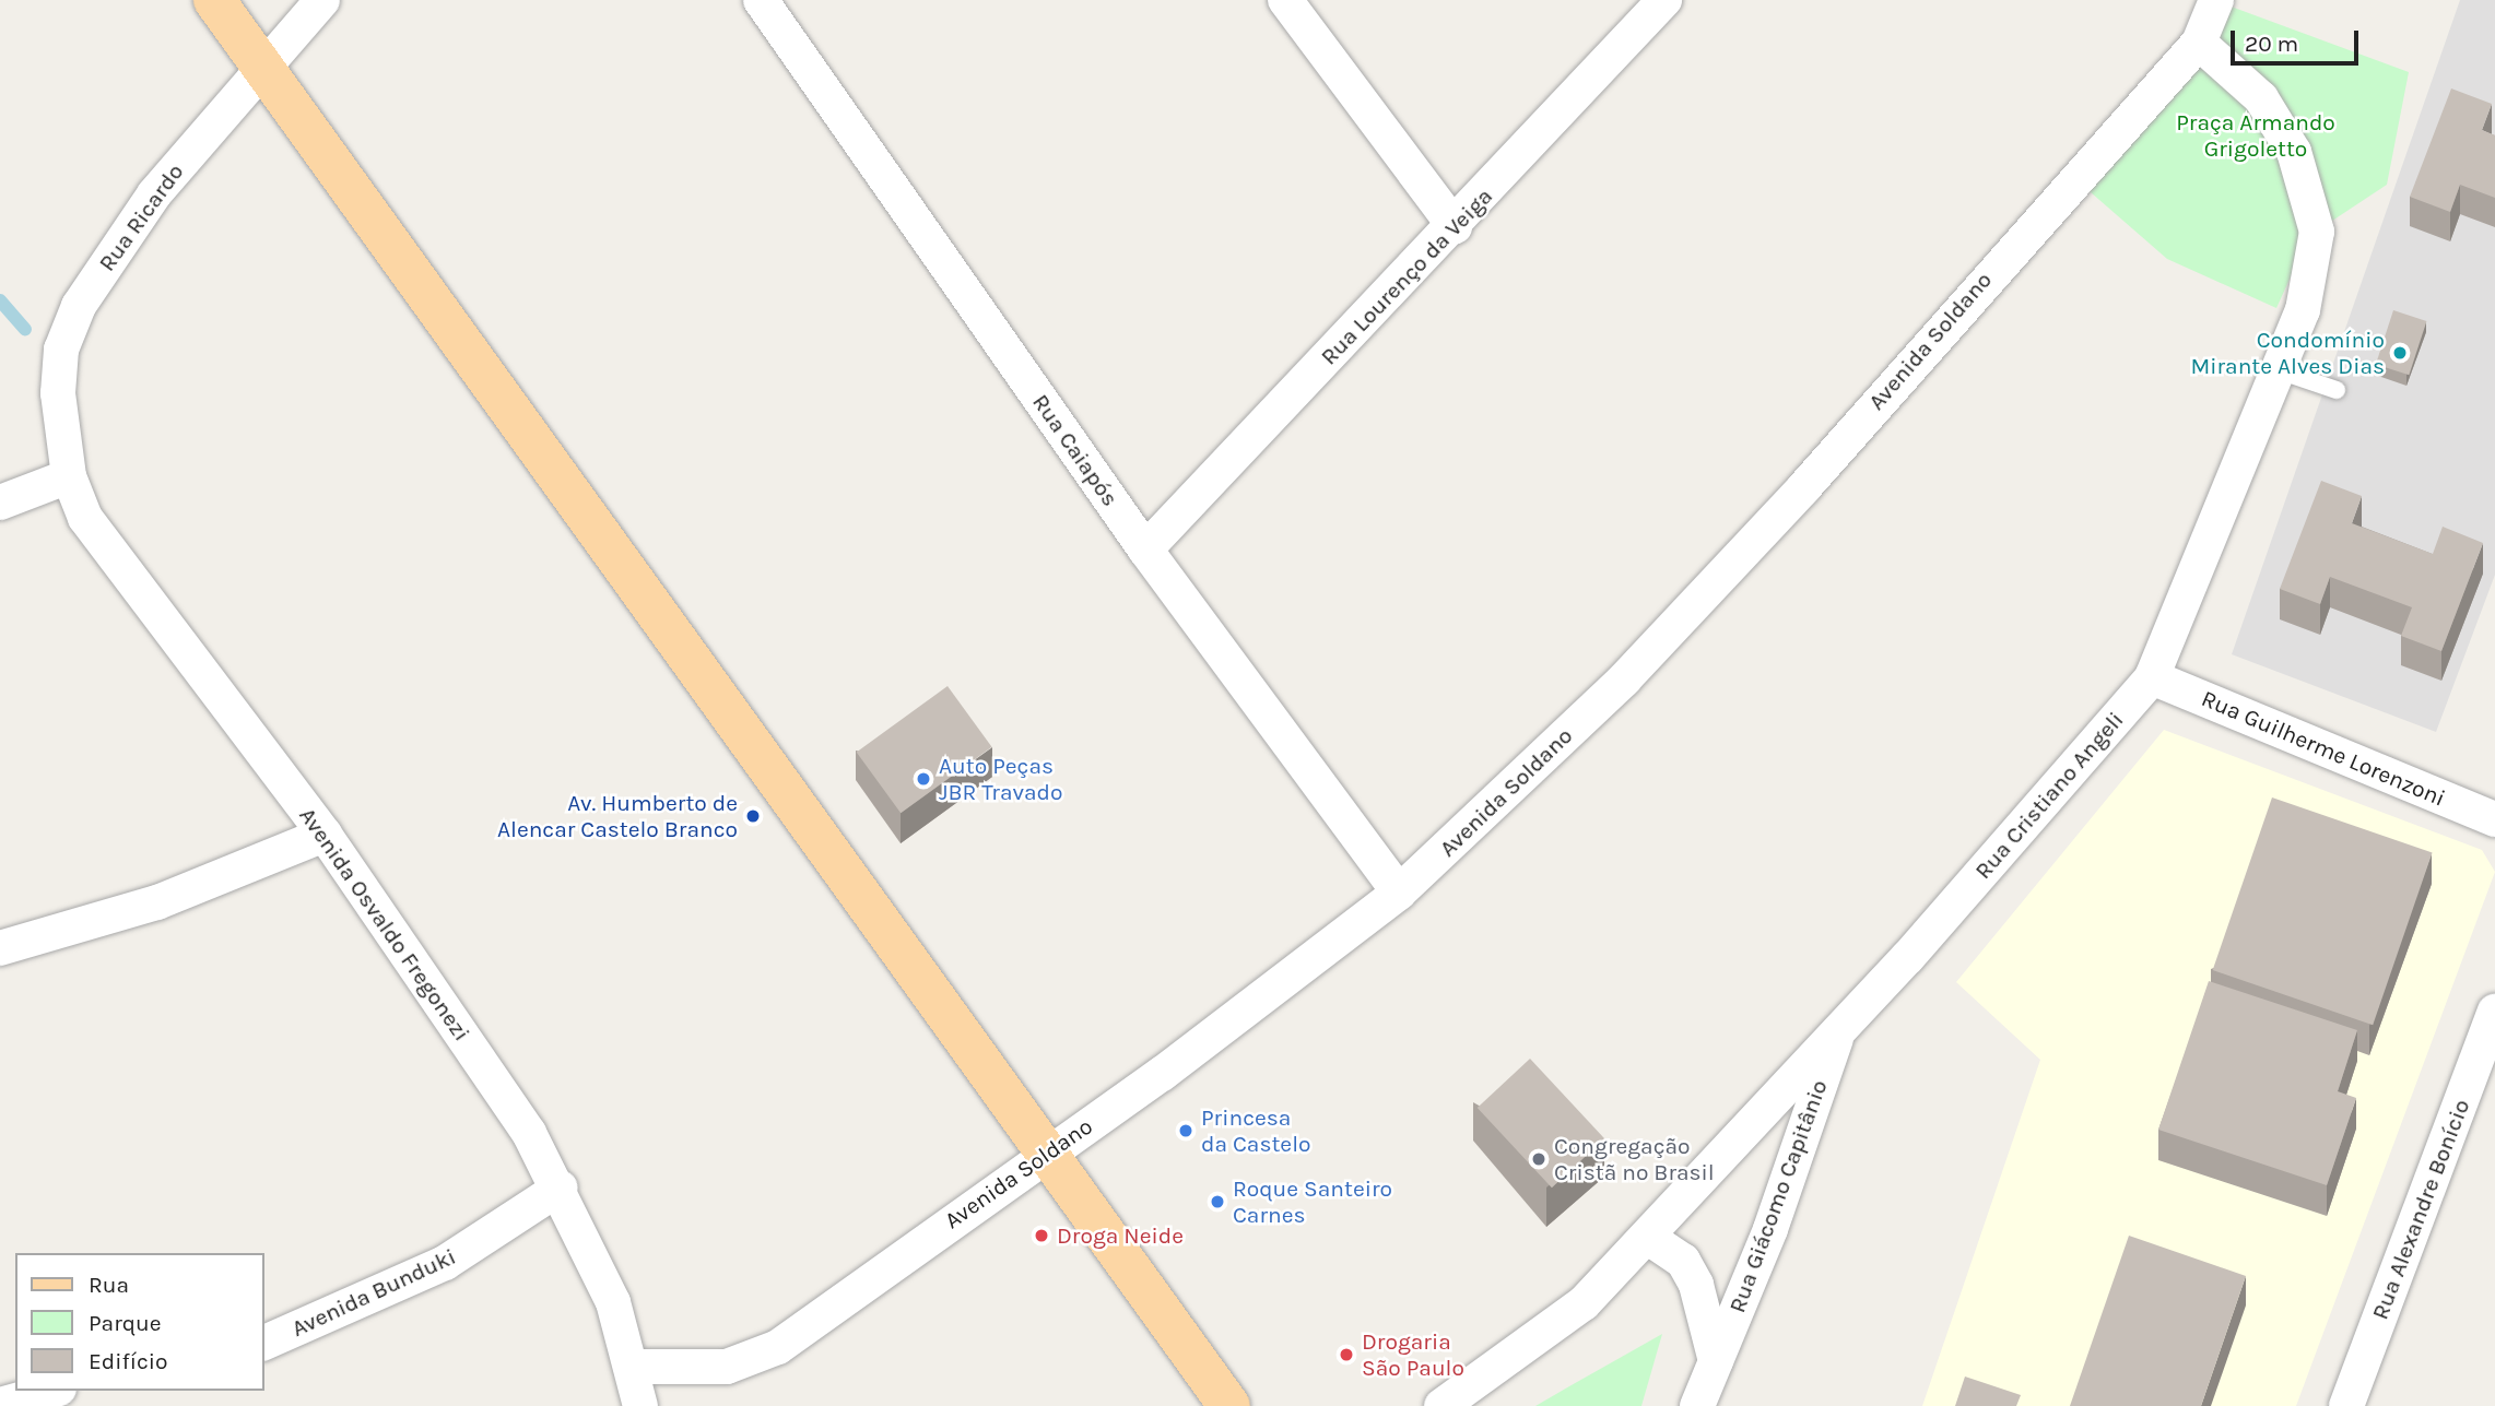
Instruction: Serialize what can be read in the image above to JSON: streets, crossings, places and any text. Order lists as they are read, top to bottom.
{
  "streets": {
    "street": [
      "Rua Ricardo",
      "Rua Lourenço da Veiga",
      "Avenida Soldano",
      "Rua Caiapós",
      "Rua Guilherme Lorenzoni",
      "Rua Cristiano Angeli",
      "Avenida Osvaldo Fregonezi",
      "Rua Giácomo Capitânio",
      "Rua Alexandre Bonício",
      "Avenida Bunduki"
    ]
  },
  "crossings": [
    ["Rua Ricardo", "Avenida Osvaldo Fregonezi"],
    ["Rua Lourenço da Veiga", "Rua Caiapós"],
    ["Avenida Soldano", "Rua Caiapós"],
    ["Avenida Soldano", "Rua Cristiano Angeli"],
    ["Avenida Soldano", "Avenida Osvaldo Fregonezi"],
    ["Rua Guilherme Lorenzoni", "Rua Cristiano Angeli"],
    ["Rua Cristiano Angeli", "Rua Giácomo Capitânio"],
    ["Avenida Osvaldo Fregonezi", "Avenida Bunduki"]
  ],
  "parks": ["Praça Armando Grigoletto"],
  "places": [
    "Condomínio Mirante Alves Dias",
    "Auto Peças JBR Travado",
    "Av. Humberto de Alencar Castelo Branco",
    "Princesa da Castelo",
    "Congregação Cristã no Brasil",
    "Roque Santeiro Carnes",
    "Droga Neide",
    "Drogaria São Paulo"
  ],
  "legend": ["Rua", "Parque", "Edifício"],
  "scale_bar": "20 m"
}
